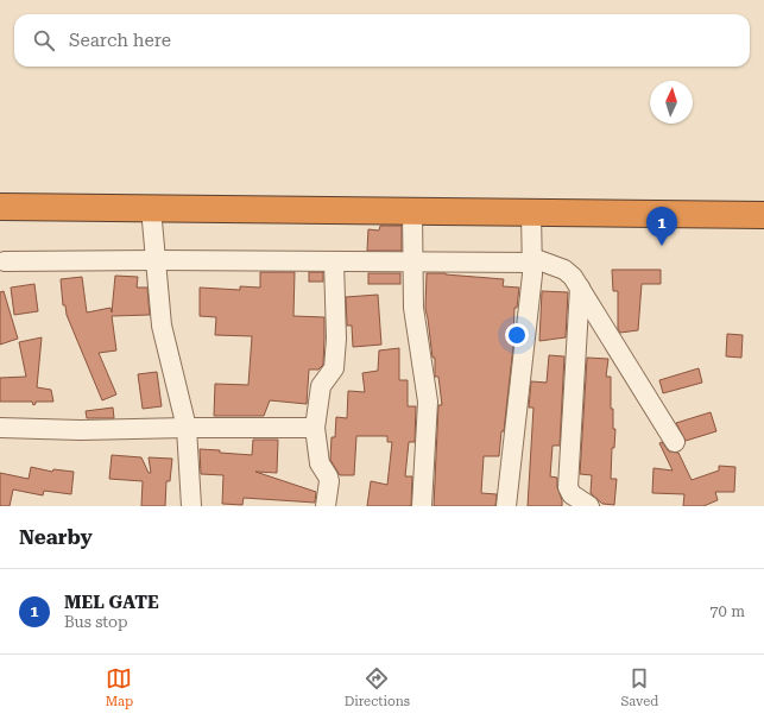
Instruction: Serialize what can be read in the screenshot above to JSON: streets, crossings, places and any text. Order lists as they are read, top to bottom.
{
  "north": "top",
  "page": {
    "search": "Search here",
    "pins": "1",
    "heading": "Nearby",
    "list": [
      {
        "mark": "1",
        "name": "MEL GATE",
        "note": "Bus stop",
        "value": "70 m"
      }
    ],
    "nav": ["Map", "Directions", "Saved"]
  }
}
